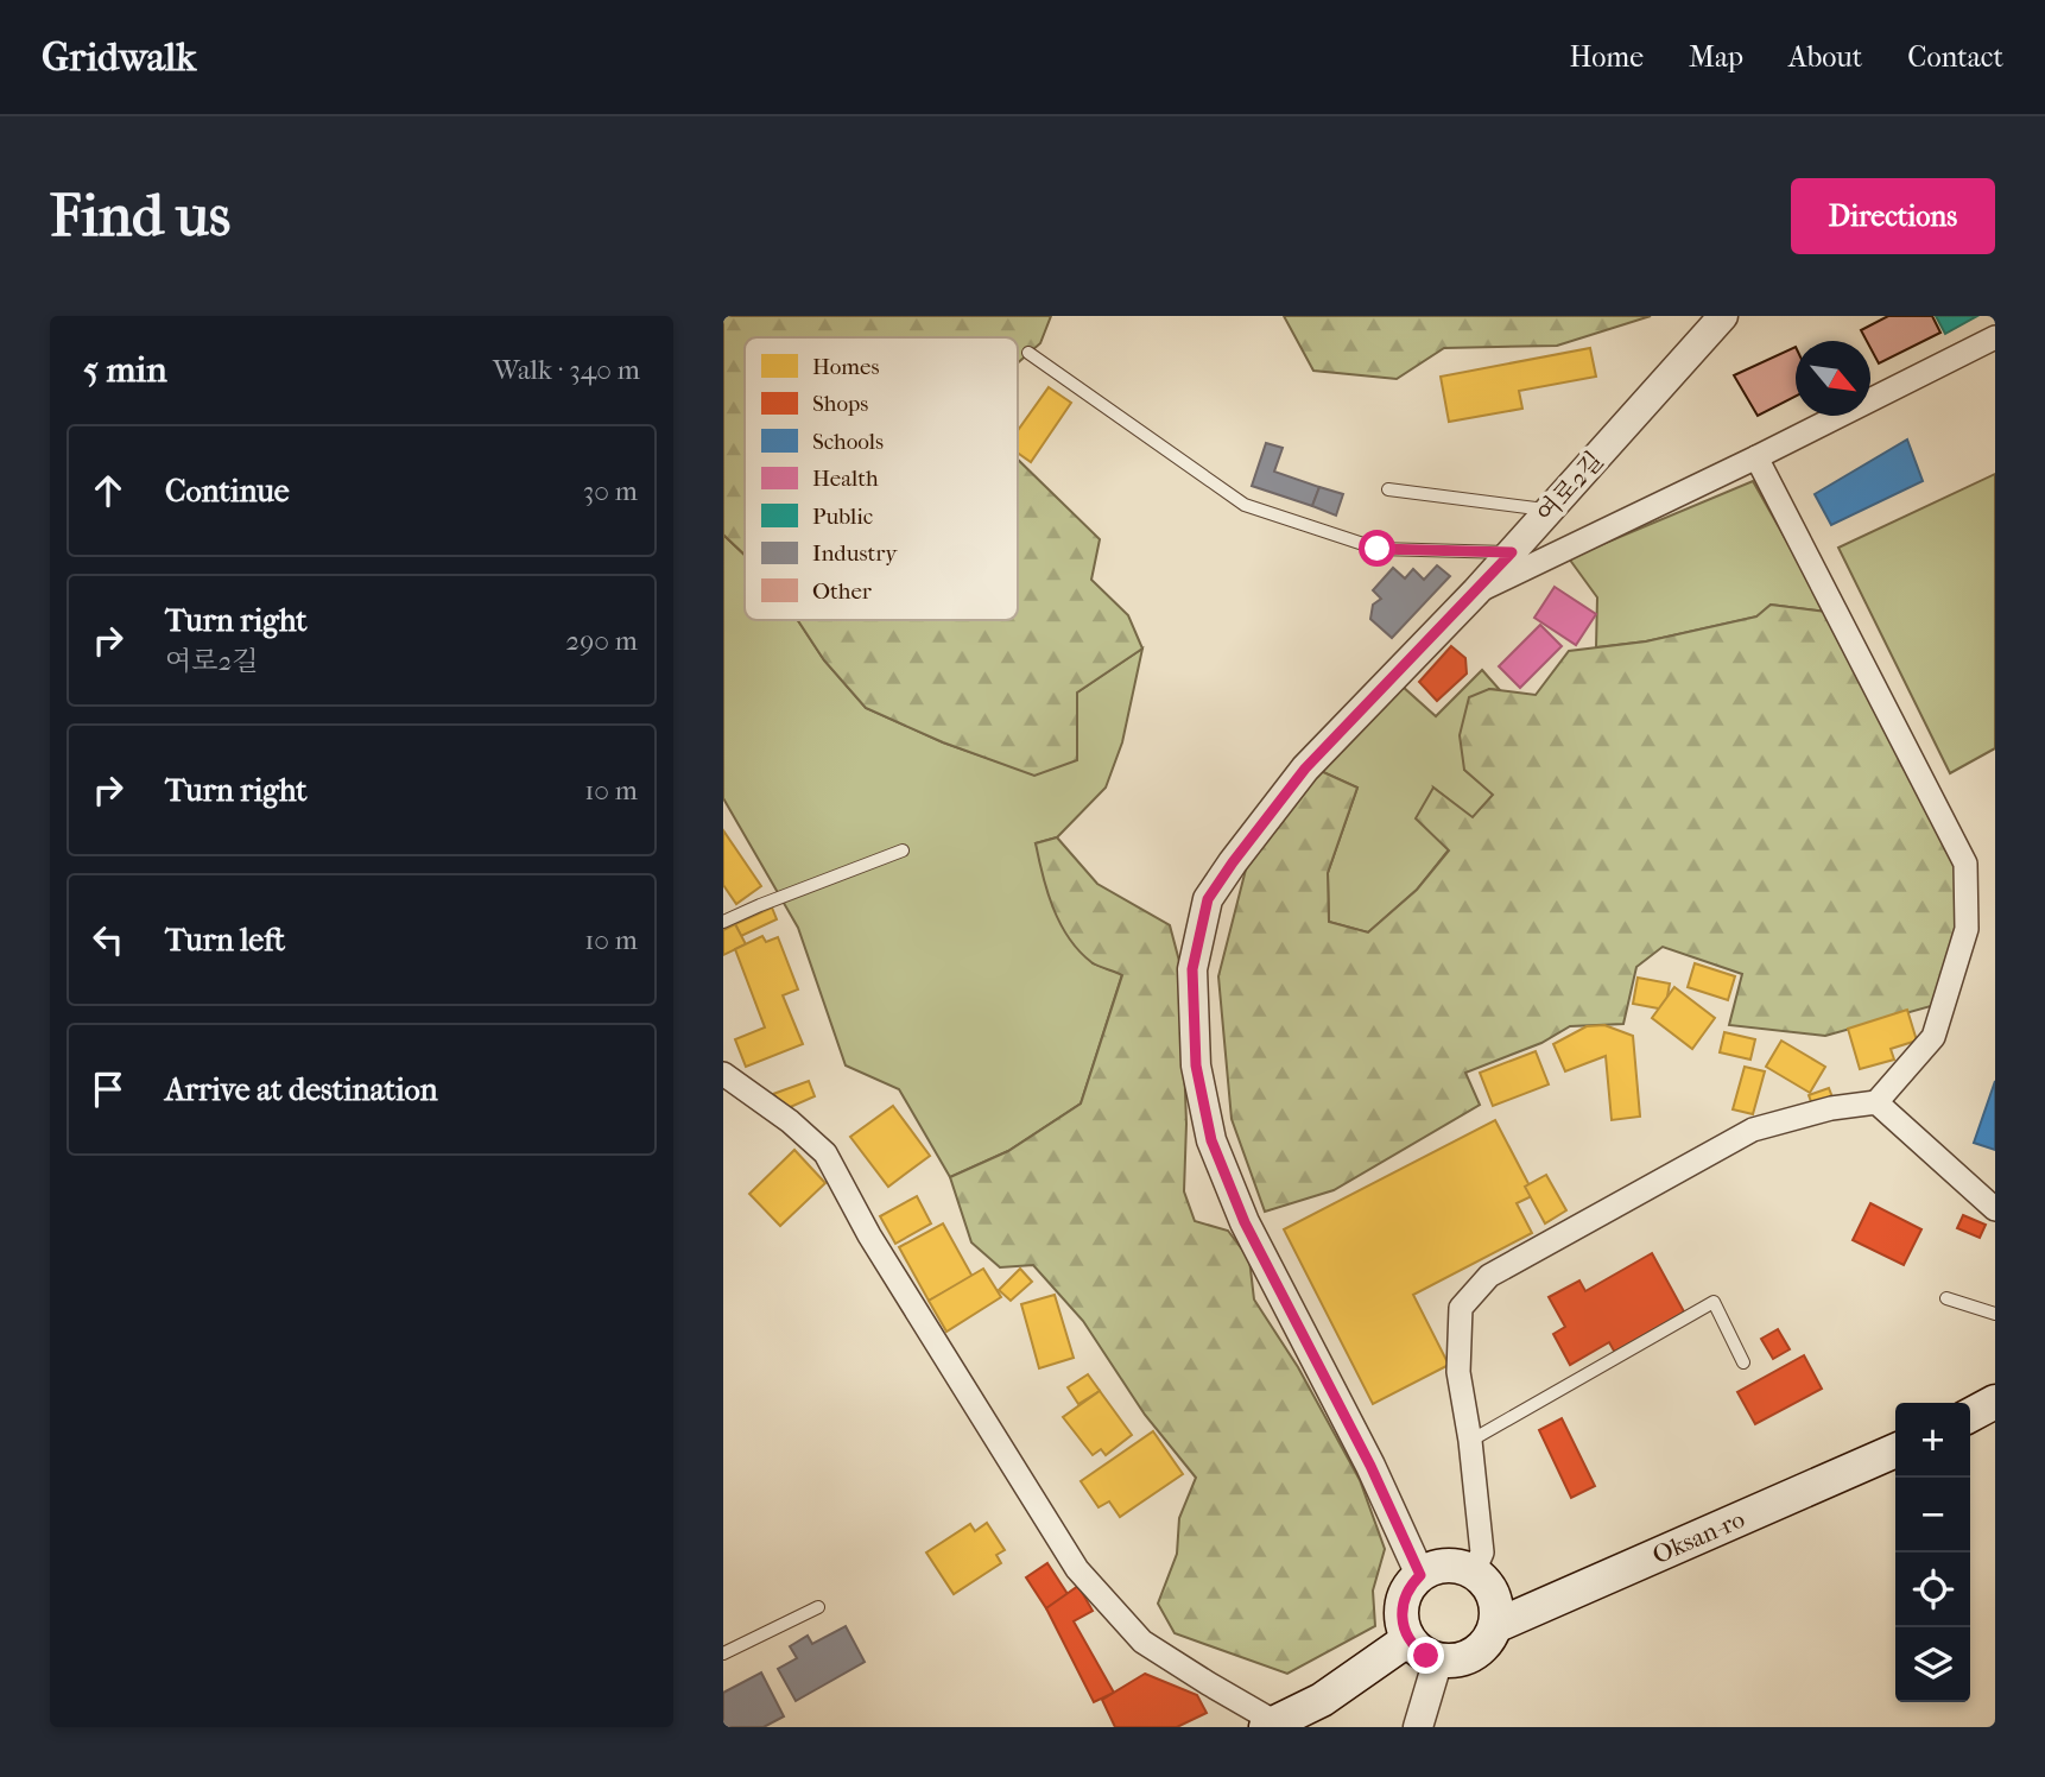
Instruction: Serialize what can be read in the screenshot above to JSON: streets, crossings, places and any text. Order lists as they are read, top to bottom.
{
  "streets": {
    "main road": ["Oksan-ro"],
    "street": ["여로2길"]
  },
  "crossings": [
    ["여로2길", "Oksan-ro"]
  ],
  "legend": [
    "Homes",
    "Shops",
    "Schools",
    "Health",
    "Public",
    "Industry",
    "Other"
  ],
  "north": "bottom right",
  "page": {
    "header": "Gridwalk",
    "nav": [
      "Home",
      "Map",
      "About",
      "Contact"
    ],
    "buttons": "Directions",
    "title": "Find us",
    "heading": ["5 min", "Walk · 340 m"],
    "list": [
      ["Continue", "30 m"],
      ["Turn right", "여로2길", "290 m"],
      ["Turn right", "10 m"],
      ["Turn left", "10 m"],
      "Arrive at destination"
    ],
    "map_buttons": ["+", "−"]
  }
}
